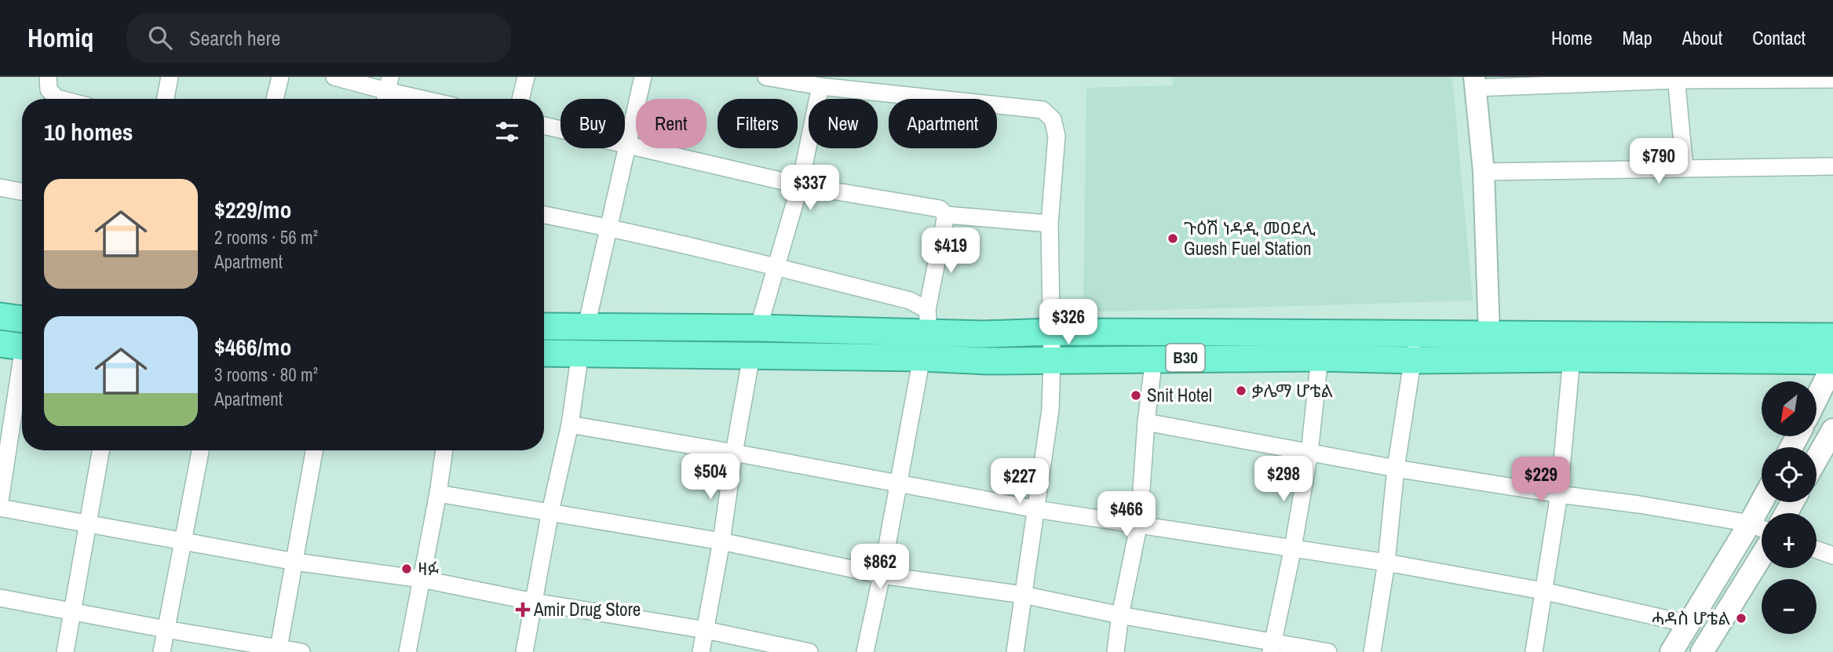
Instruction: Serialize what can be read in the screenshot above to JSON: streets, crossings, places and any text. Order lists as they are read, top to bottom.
{
  "streets": {
    "highway": ["B30"]
  },
  "places": {
    "other": [
      "ጉዕሽ ነዳዲ መዐደሊ Guesh Fuel Station",
      "ቃሌማ ሆቴል",
      "Snit Hotel",
      "ዛፉ",
      "ሓዳስ ሆቴል"
    ],
    "health": ["Amir Drug Store"]
  },
  "north": "bottom left",
  "page": {
    "header": "Homiq",
    "search": "Search here",
    "nav": [
      "Home",
      "Map",
      "About",
      "Contact"
    ],
    "chip": [
      "Buy",
      "Rent",
      "Filters",
      "New",
      "Apartment"
    ],
    "heading": "10 homes",
    "price": [
      "$790",
      "$337",
      "$419",
      "$326",
      "$504",
      "$298",
      "$229",
      "$227",
      "$466",
      "$862"
    ],
    "list": [
      {
        "name": "$229/mo",
        "note": "2 rooms · 56 m² · Apartment"
      },
      {
        "name": "$466/mo",
        "note": "3 rooms · 80 m² · Apartment"
      }
    ],
    "map_buttons": ["+", "−"]
  }
}
